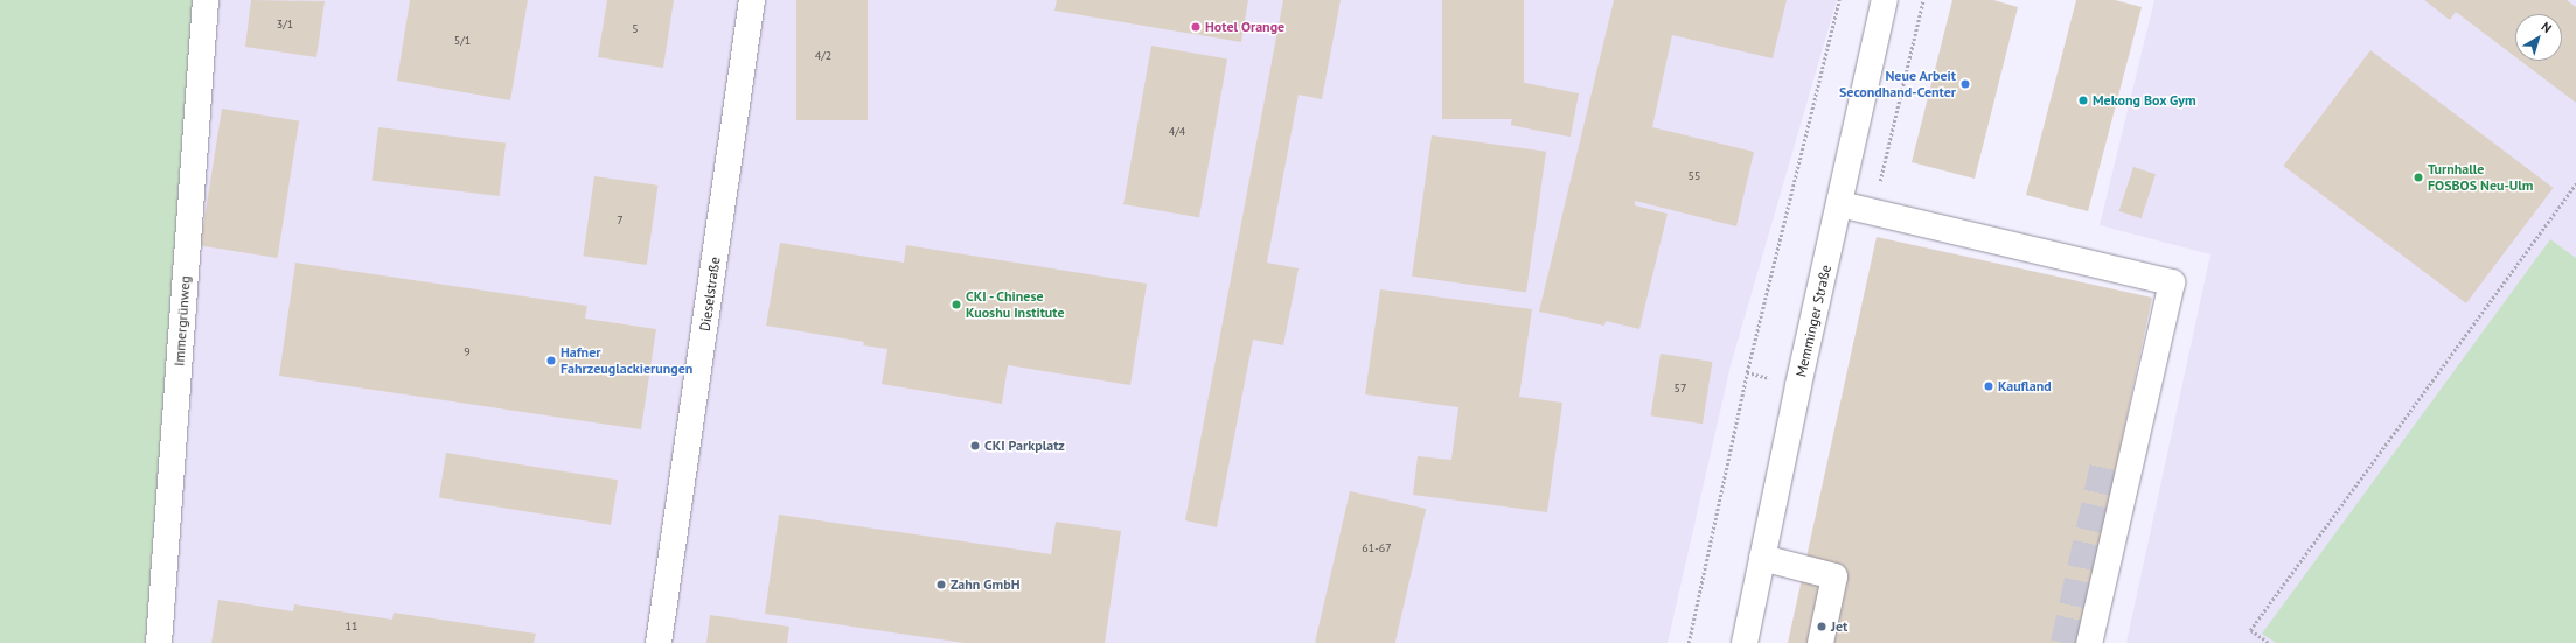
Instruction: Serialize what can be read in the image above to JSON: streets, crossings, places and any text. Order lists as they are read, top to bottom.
{
  "streets": {
    "main road": ["Dieselstraße", "Immergrünweg", "Memminger Straße"]
  },
  "places": [
    "Hotel Orange",
    "Neue Arbeit Secondhand-Center",
    "Mekong Box Gym",
    "Turnhalle FOSBOS Neu-Ulm",
    "CKI - Chinese Kuoshu Institute",
    "Hafner Fahrzeuglackierungen",
    "Kaufland",
    "CKI Parkplatz",
    "Zahn GmbH",
    "Jet"
  ],
  "house_numbers": [
    "3/1",
    "5",
    "5/1",
    "4/2",
    "4/4",
    "55",
    "7",
    "9",
    "57",
    "61-67",
    "11"
  ],
  "north": "top right"
}
